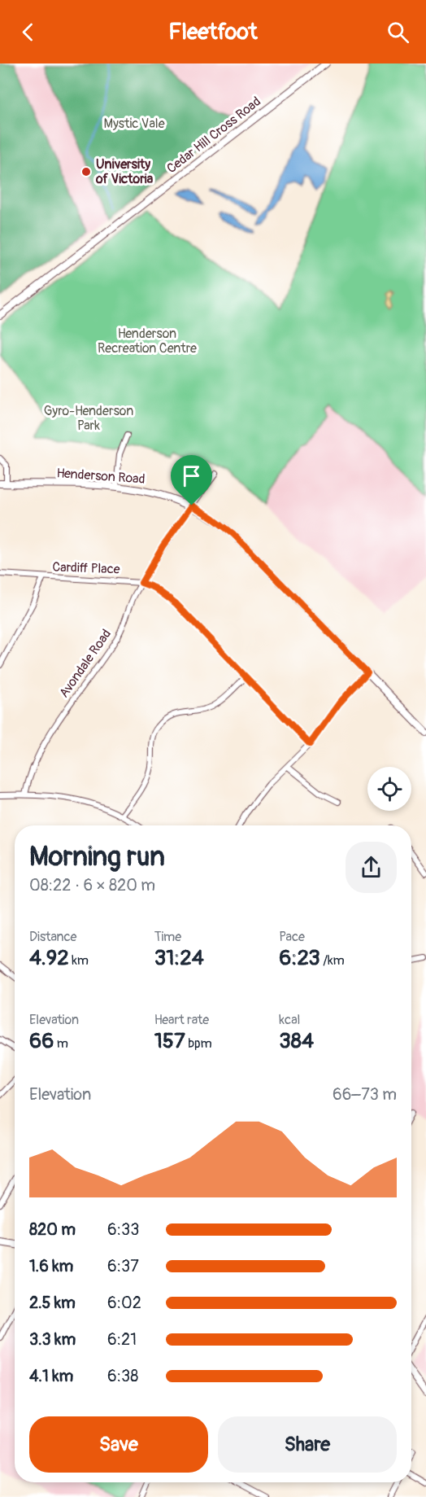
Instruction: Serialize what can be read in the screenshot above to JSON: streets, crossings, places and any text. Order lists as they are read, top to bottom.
{
  "streets": {
    "main road": ["Cedar Hill Cross Road", "Henderson Road"],
    "street": ["Cardiff Place", "Avondale Road"]
  },
  "crossings": [
    ["Henderson Road", "Avondale Road"],
    ["Cardiff Place", "Avondale Road"]
  ],
  "parks": ["Mystic Vale", "Henderson Recreation Centre", "Gyro-Henderson Park"],
  "places": ["University of Victoria"],
  "page": {
    "header": "Fleetfoot",
    "heading": ["Morning run", "08:22 · 6 × 820 m"],
    "stats": [
      ["Distance", "4.92 km"],
      ["Time", "31:24"],
      ["Pace", "6:23 /km"],
      ["Elevation", "66 m"],
      ["Heart rate", "157 bpm"],
      ["kcal", "384"]
    ],
    "chart": ["Elevation", "66–73 m"],
    "list": [
      {
        "name": "820 m",
        "note": "6:33"
      },
      {
        "name": "1.6 km",
        "note": "6:37"
      },
      {
        "name": "2.5 km",
        "note": "6:02"
      },
      {
        "name": "3.3 km",
        "note": "6:21"
      },
      {
        "name": "4.1 km",
        "note": "6:38"
      }
    ],
    "buttons": ["Save", "Share"]
  }
}
